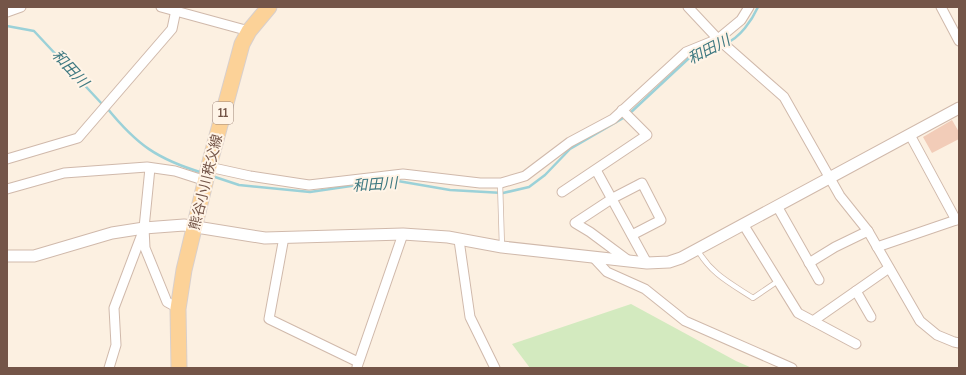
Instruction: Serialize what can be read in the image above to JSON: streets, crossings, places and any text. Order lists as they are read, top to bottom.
{
  "streets": {
    "main road": ["11", "熊谷小川秩父線"]
  },
  "water": ["和田川"]
}
